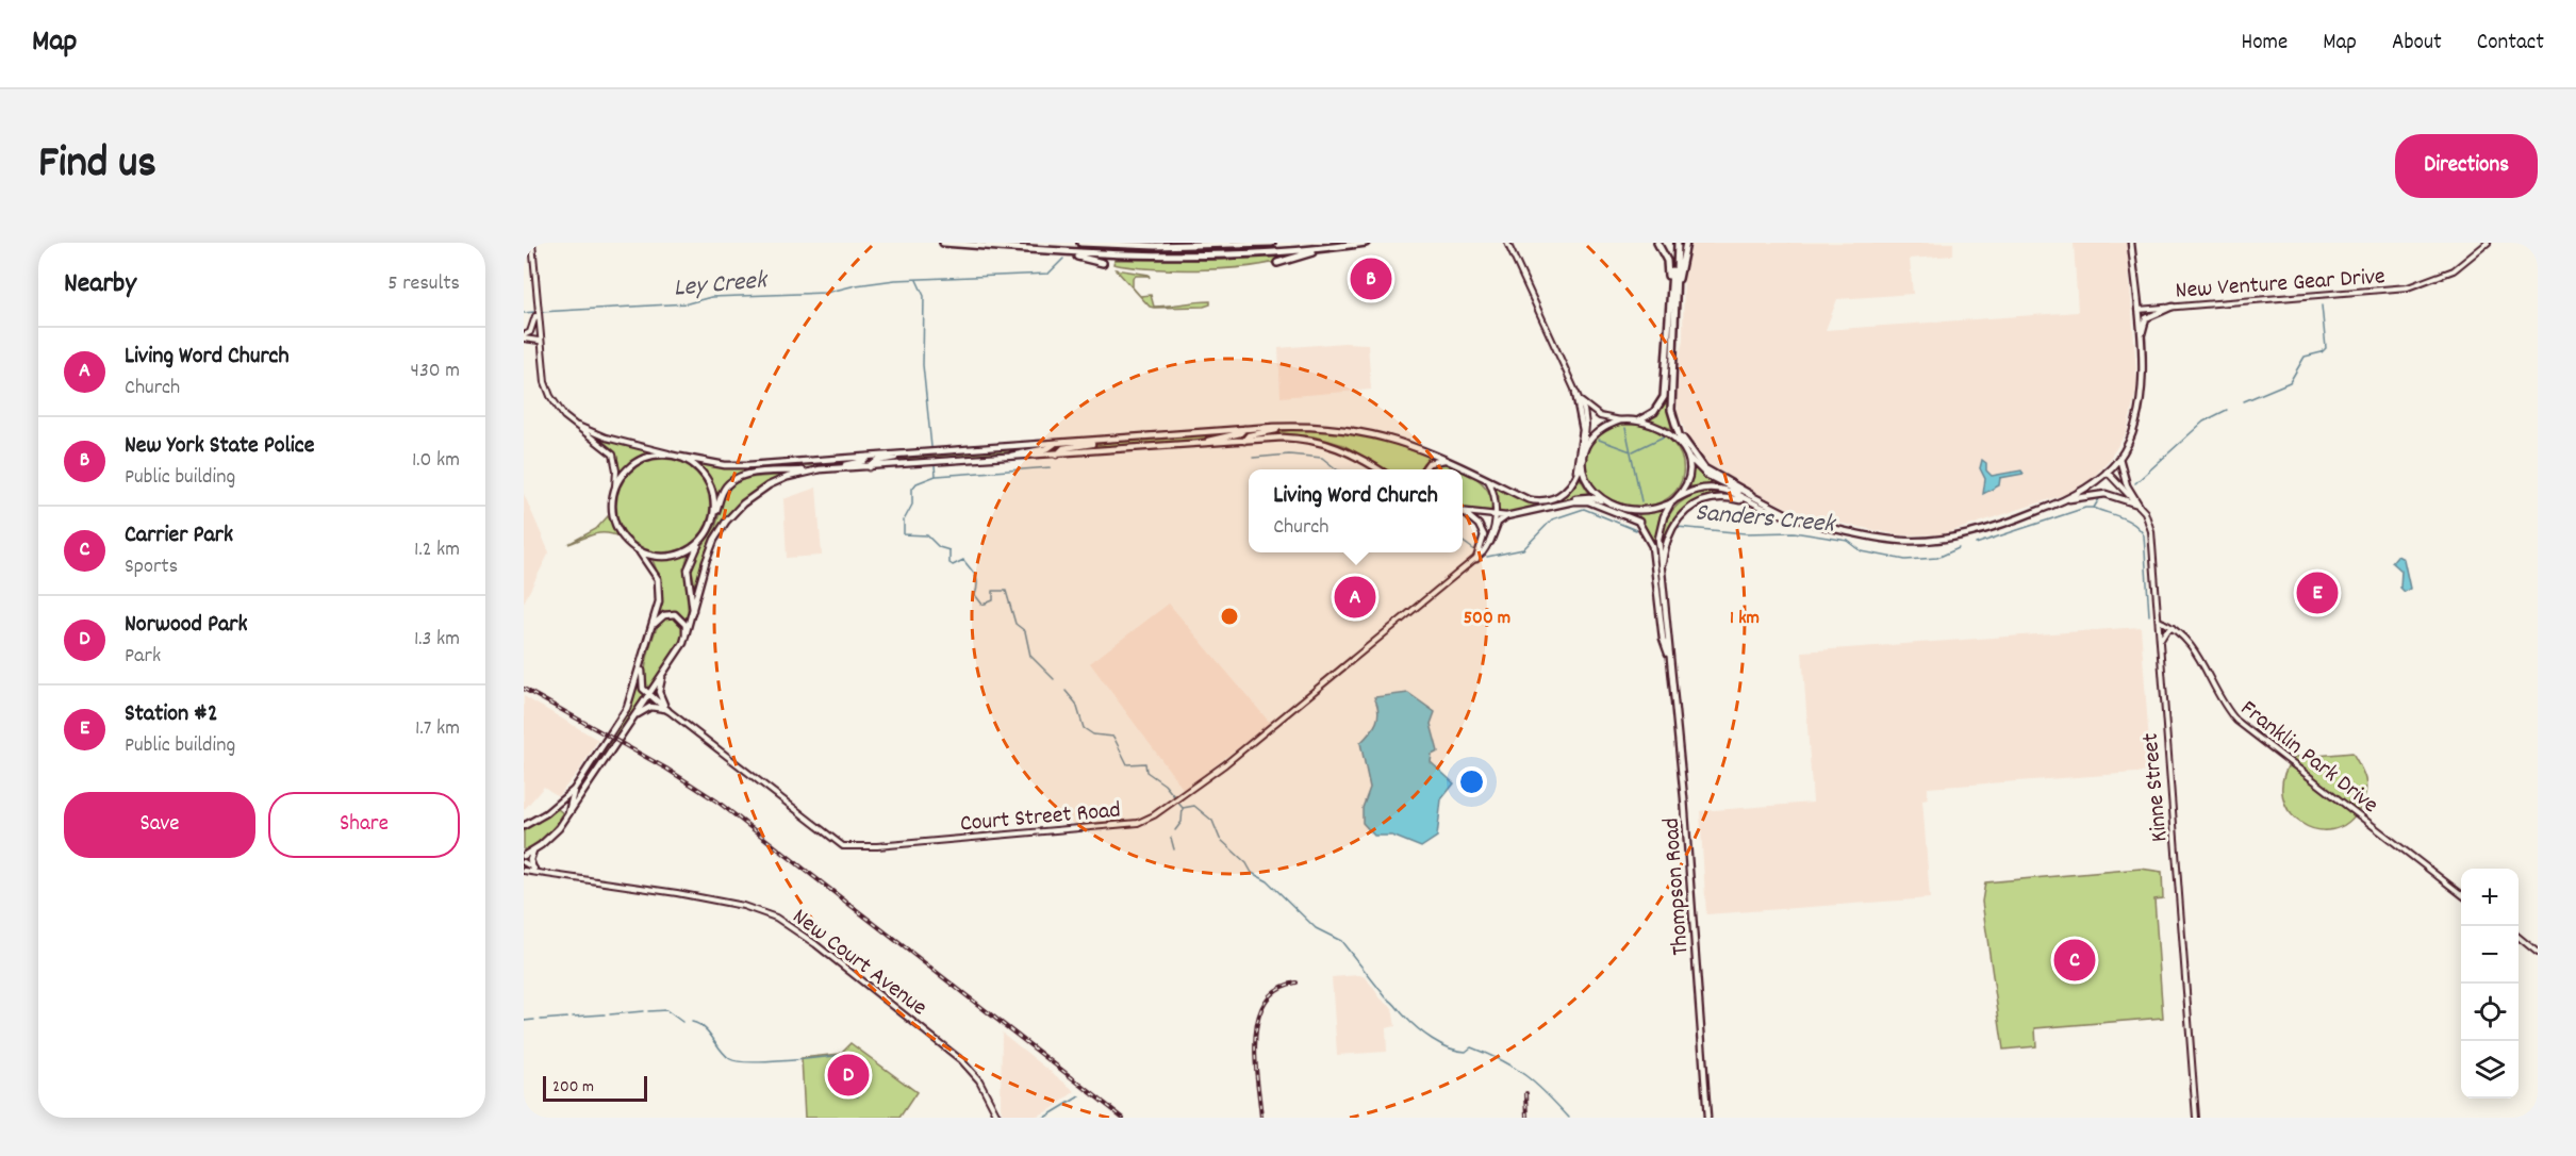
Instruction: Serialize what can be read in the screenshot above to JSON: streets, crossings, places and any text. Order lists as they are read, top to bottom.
{
  "streets": {
    "main road": ["Thompson Road"],
    "street": [
      "New Venture Gear Drive",
      "Franklin Park Drive",
      "Kinne Street",
      "Court Street Road",
      "New Court Avenue"
    ]
  },
  "crossings": [
    ["Franklin Park Drive", "Kinne Street"]
  ],
  "water": ["Ley Creek", "Sanders Creek"],
  "scale_bar": "200 m",
  "page": {
    "header": "Map",
    "nav": [
      "Home",
      "Map",
      "About",
      "Contact"
    ],
    "title": "Find us",
    "buttons": [
      "Directions",
      ["Save", "Share"]
    ],
    "heading": ["Nearby", "5 results"],
    "pins": [
      "B",
      "E",
      "A",
      "C",
      "D"
    ],
    "list": [
      {
        "mark": "A",
        "name": "Living Word Church",
        "note": "Church",
        "value": "430 m"
      },
      {
        "mark": "B",
        "name": "New York State Police",
        "note": "Public building",
        "value": "1.0 km"
      },
      {
        "mark": "C",
        "name": "Carrier Park",
        "note": "Sports",
        "value": "1.2 km"
      },
      {
        "mark": "D",
        "name": "Norwood Park",
        "note": "Park",
        "value": "1.3 km"
      },
      {
        "mark": "E",
        "name": "Station #2",
        "note": "Public building",
        "value": "1.7 km"
      }
    ],
    "popup": ["Living Word Church", "Church"],
    "map_buttons": ["+", "−"],
    "scale": "200 m"
  },
  "rings": ["500 m", "1 km"]
}
